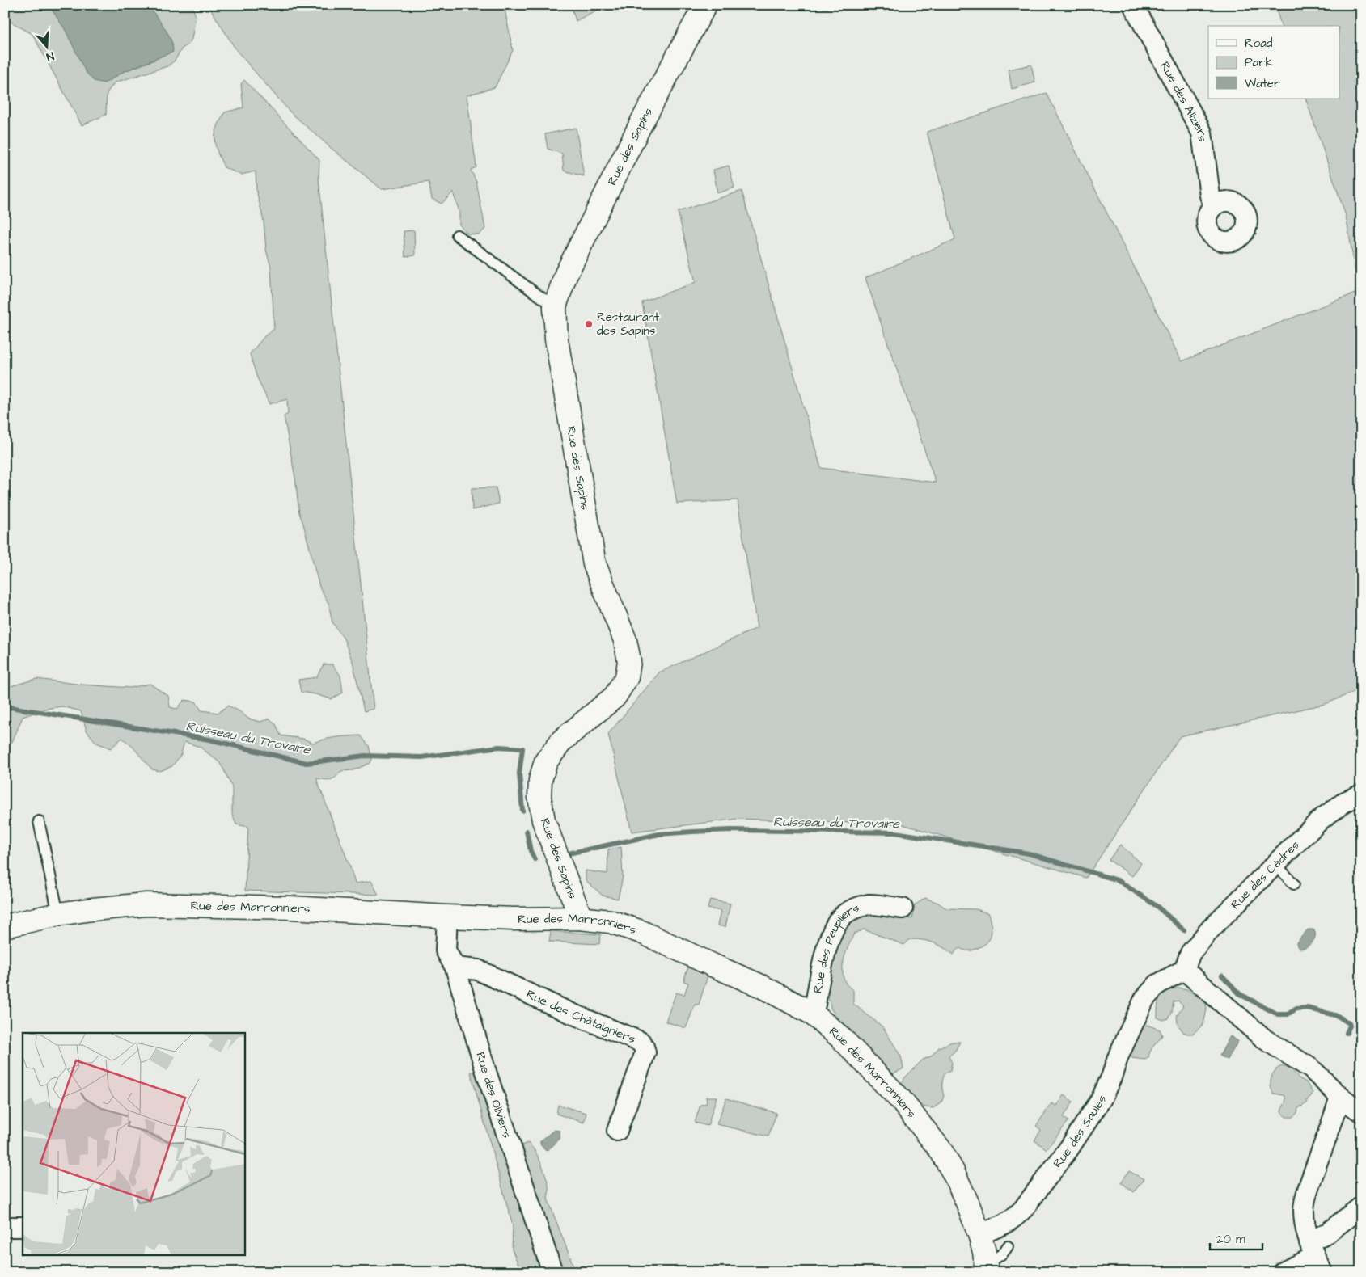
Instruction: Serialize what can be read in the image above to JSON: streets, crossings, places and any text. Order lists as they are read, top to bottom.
{
  "streets": {
    "street": [
      "Rue des Aliziers",
      "Rue des Sapins",
      "Rue des Cèdres",
      "Rue des Marronniers",
      "Rue des Peupliers",
      "Rue des Châtaigniers",
      "Rue des Oliviers",
      "Rue des Saules"
    ]
  },
  "crossings": [
    ["Rue des Sapins", "Rue des Marronniers"],
    ["Rue des Cèdres", "Rue des Saules"],
    ["Rue des Marronniers", "Rue des Peupliers"],
    ["Rue des Marronniers", "Rue des Oliviers"],
    ["Rue des Marronniers", "Rue des Saules"],
    ["Rue des Châtaigniers", "Rue des Oliviers"]
  ],
  "water": ["Ruisseau du Trovaire"],
  "places": ["Restaurant des Sapins"],
  "legend": ["Road", "Park", "Water"],
  "scale_bar": "20 m",
  "north": "bottom"
}
